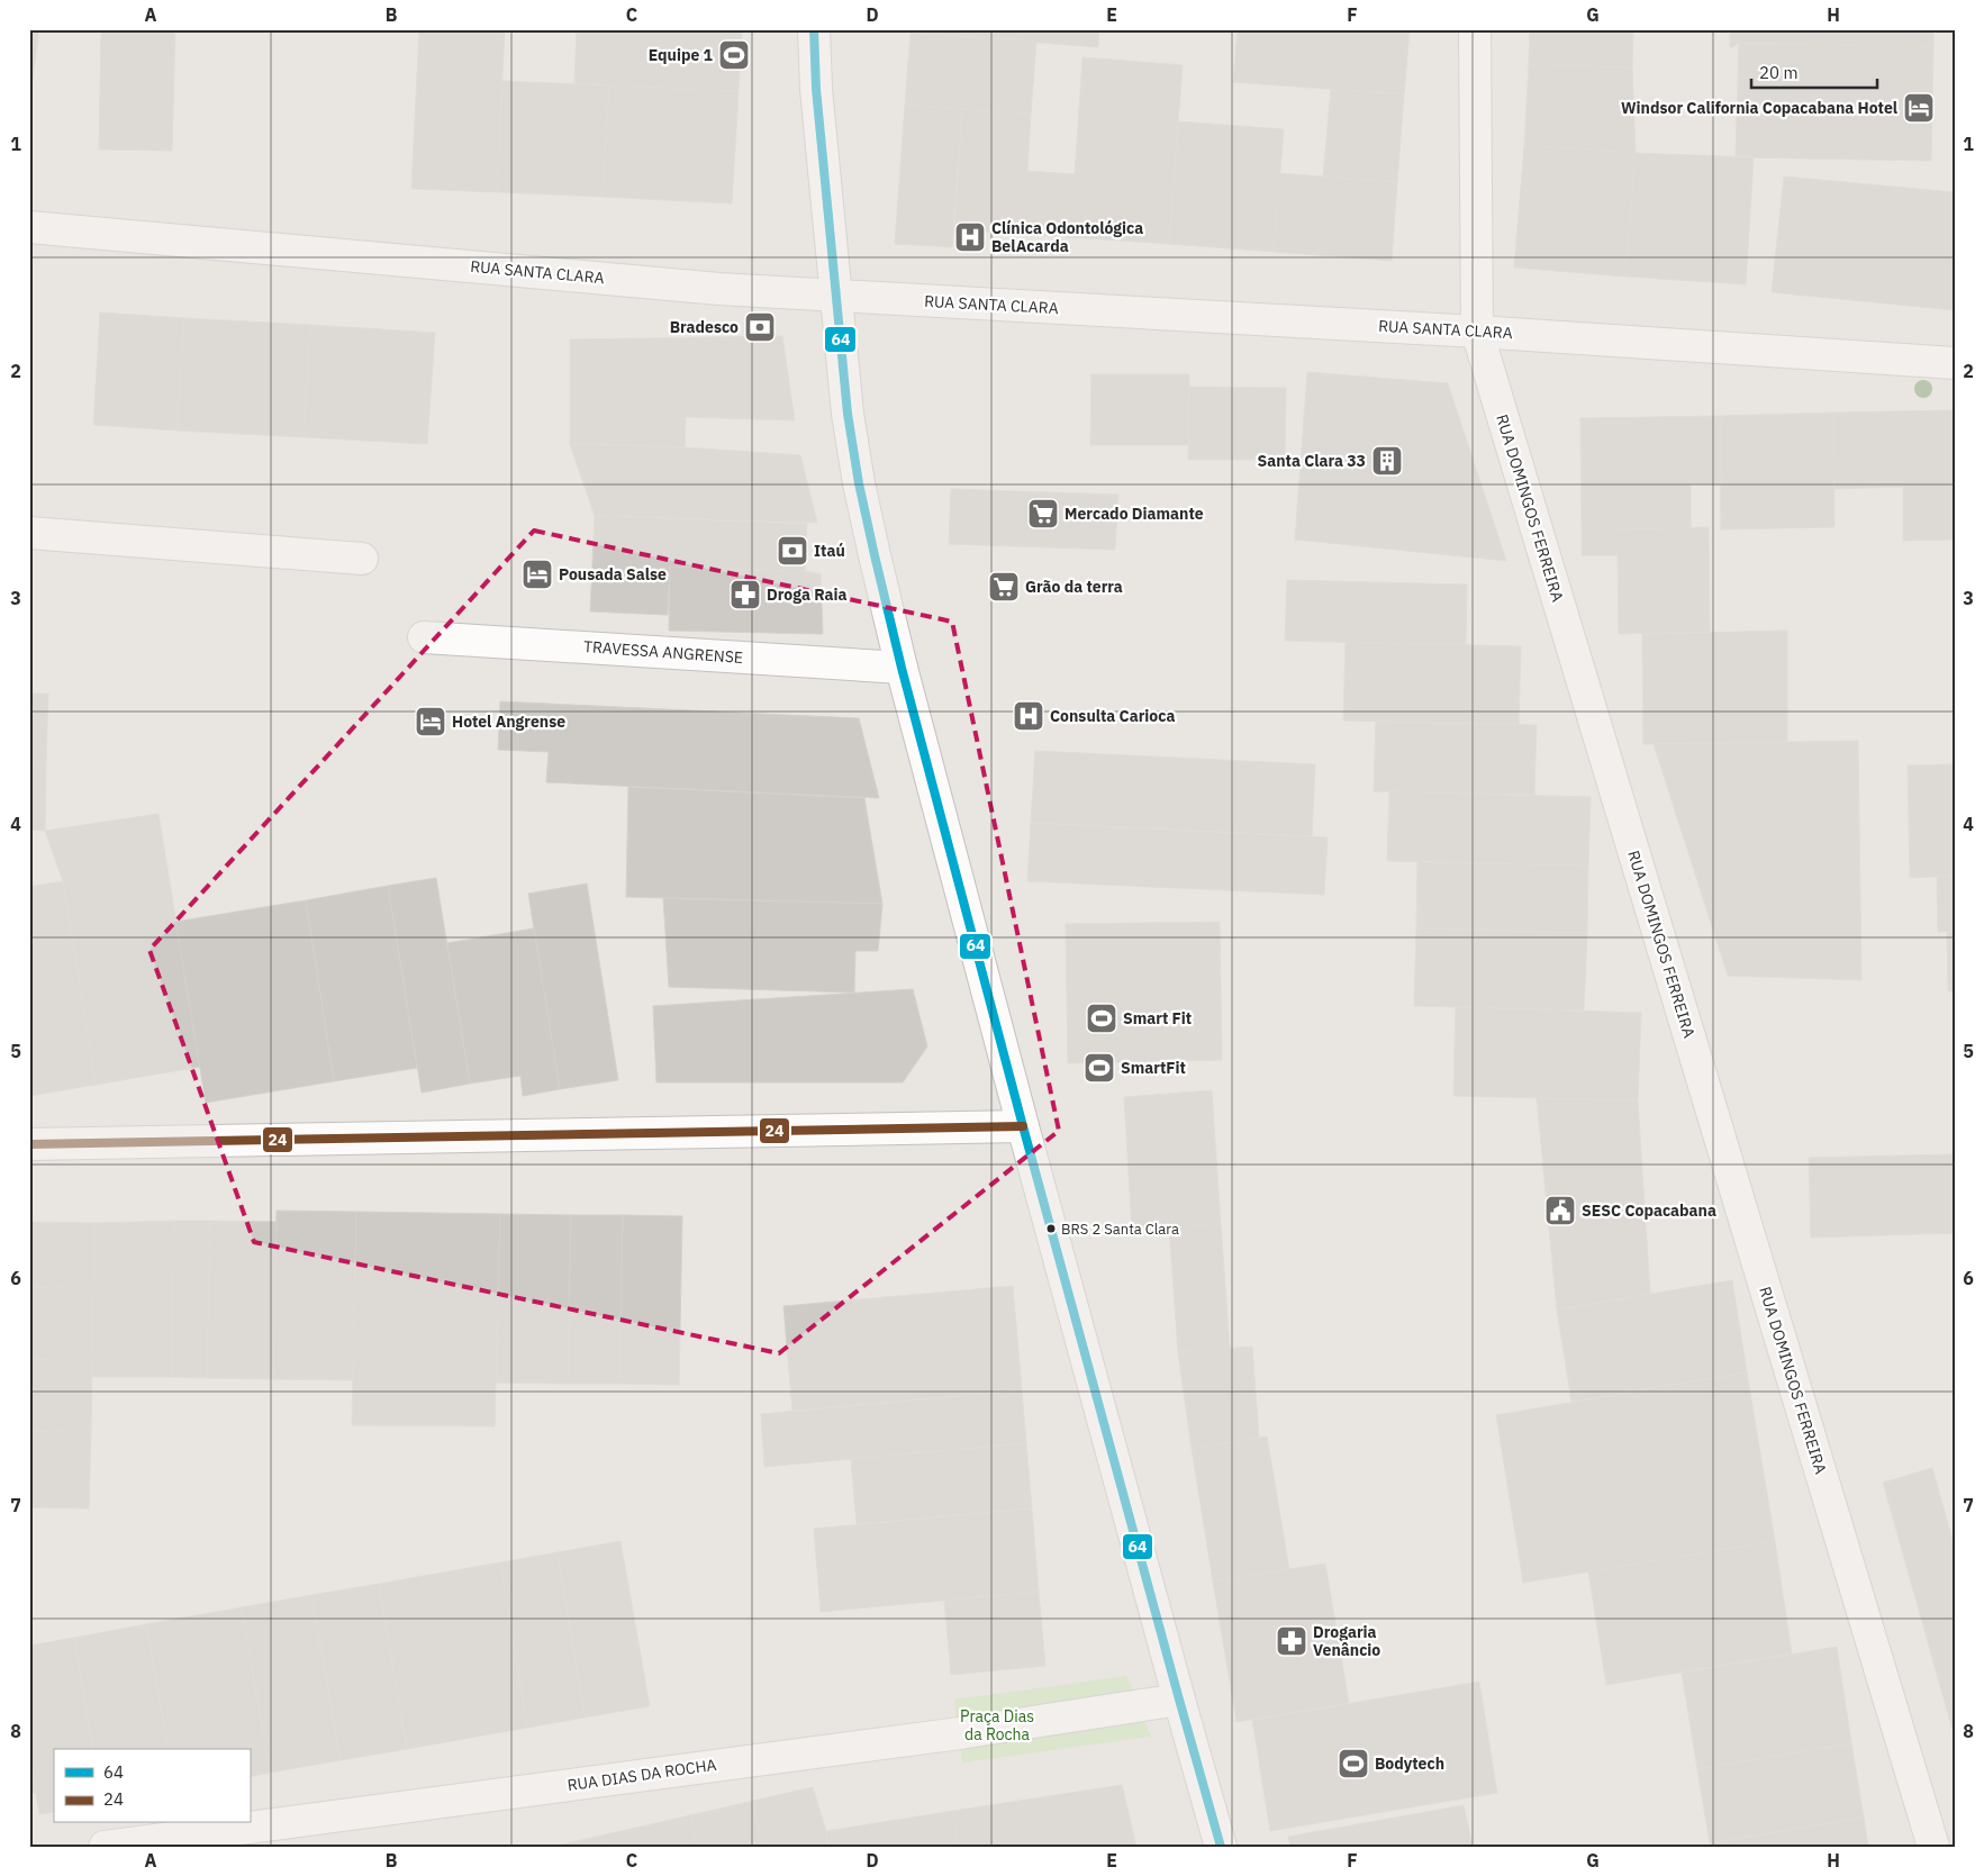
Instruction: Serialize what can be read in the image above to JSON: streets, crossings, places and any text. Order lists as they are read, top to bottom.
{
  "streets": {
    "street": [
      "RUA SANTA CLARA",
      "RUA DOMINGOS FERREIRA",
      "TRAVESSA ANGRENSE",
      "RUA DIAS DA ROCHA"
    ]
  },
  "crossings": [
    ["RUA SANTA CLARA", "RUA DOMINGOS FERREIRA"]
  ],
  "parks": ["Praça Dias da Rocha"],
  "places": {
    "sports": [
      "Equipe 1",
      "Smart Fit",
      "SmartFit",
      "Bodytech"
    ],
    "hotel": ["Windsor California Copacabana Hotel", "Pousada Salse", "Hotel Angrense"],
    "hospital": ["Clínica Odontológica BelAcarda", "Consulta Carioca"],
    "bank": ["Bradesco", "Itaú"],
    "building": ["Santa Clara 33"],
    "supermarket": ["Mercado Diamante", "Grão da terra"],
    "pharmacy": ["Droga Raia", "Drogaria Venâncio"],
    "public building": ["SESC Copacabana"],
    "other": ["BRS 2 Santa Clara"]
  },
  "lines": ["transit line 64", "transit line 24"],
  "legend": ["64", "24"],
  "scale_bar": "20 m",
  "grid": {
    "columns": [
      "A",
      "B",
      "C",
      "D",
      "E",
      "F",
      "G",
      "H"
    ],
    "rows": [
      "1",
      "2",
      "3",
      "4",
      "5",
      "6",
      "7",
      "8"
    ]
  }
}
